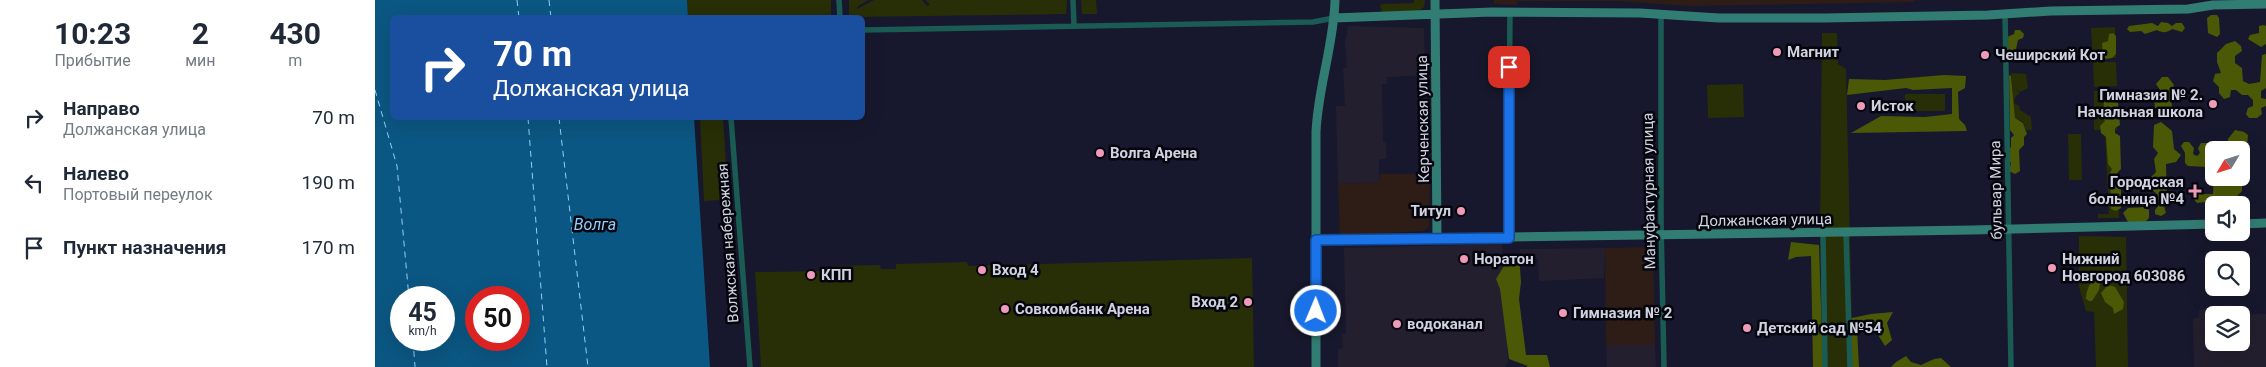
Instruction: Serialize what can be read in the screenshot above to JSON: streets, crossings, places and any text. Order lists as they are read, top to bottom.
{
  "streets": {
    "main road": ["Керченская улица", "Должанская улица"],
    "street": ["бульвар Мира", "Мануфактурная улица", "Волжская набережная"]
  },
  "crossings": [
    ["Керченская улица", "Должанская улица"],
    ["бульвар Мира", "Должанская улица"],
    ["Мануфактурная улица", "Должанская улица"]
  ],
  "water": ["Волга"],
  "places": {
    "other": [
      "Магнит",
      "Чеширский Кот",
      "Гимназия № 2. Начальная школа",
      "Исток",
      "Волга Арена",
      "Титул",
      "Норатон",
      "Нижний Новгород 603086",
      "Вход 4",
      "КПП",
      "Вход 2",
      "Совкомбанк Арена",
      "Гимназия № 2",
      "водоканал",
      "Детский сад №54"
    ],
    "health": ["Городская больница №4"]
  },
  "north": "bottom left",
  "page": {
    "eta": [
      "10:23",
      "Прибытие",
      "2",
      "мин",
      "430",
      "m"
    ],
    "turn": ["70 m", "Должанская улица"],
    "list": [
      {
        "name": "Направо",
        "note": "Должанская улица",
        "value": "70 m"
      },
      {
        "name": "Налево",
        "note": "Портовый переулок",
        "value": "190 m"
      },
      {
        "name": "Пункт назначения",
        "value": "170 m"
      }
    ],
    "speed": "45 km/h",
    "limit": "50"
  }
}
